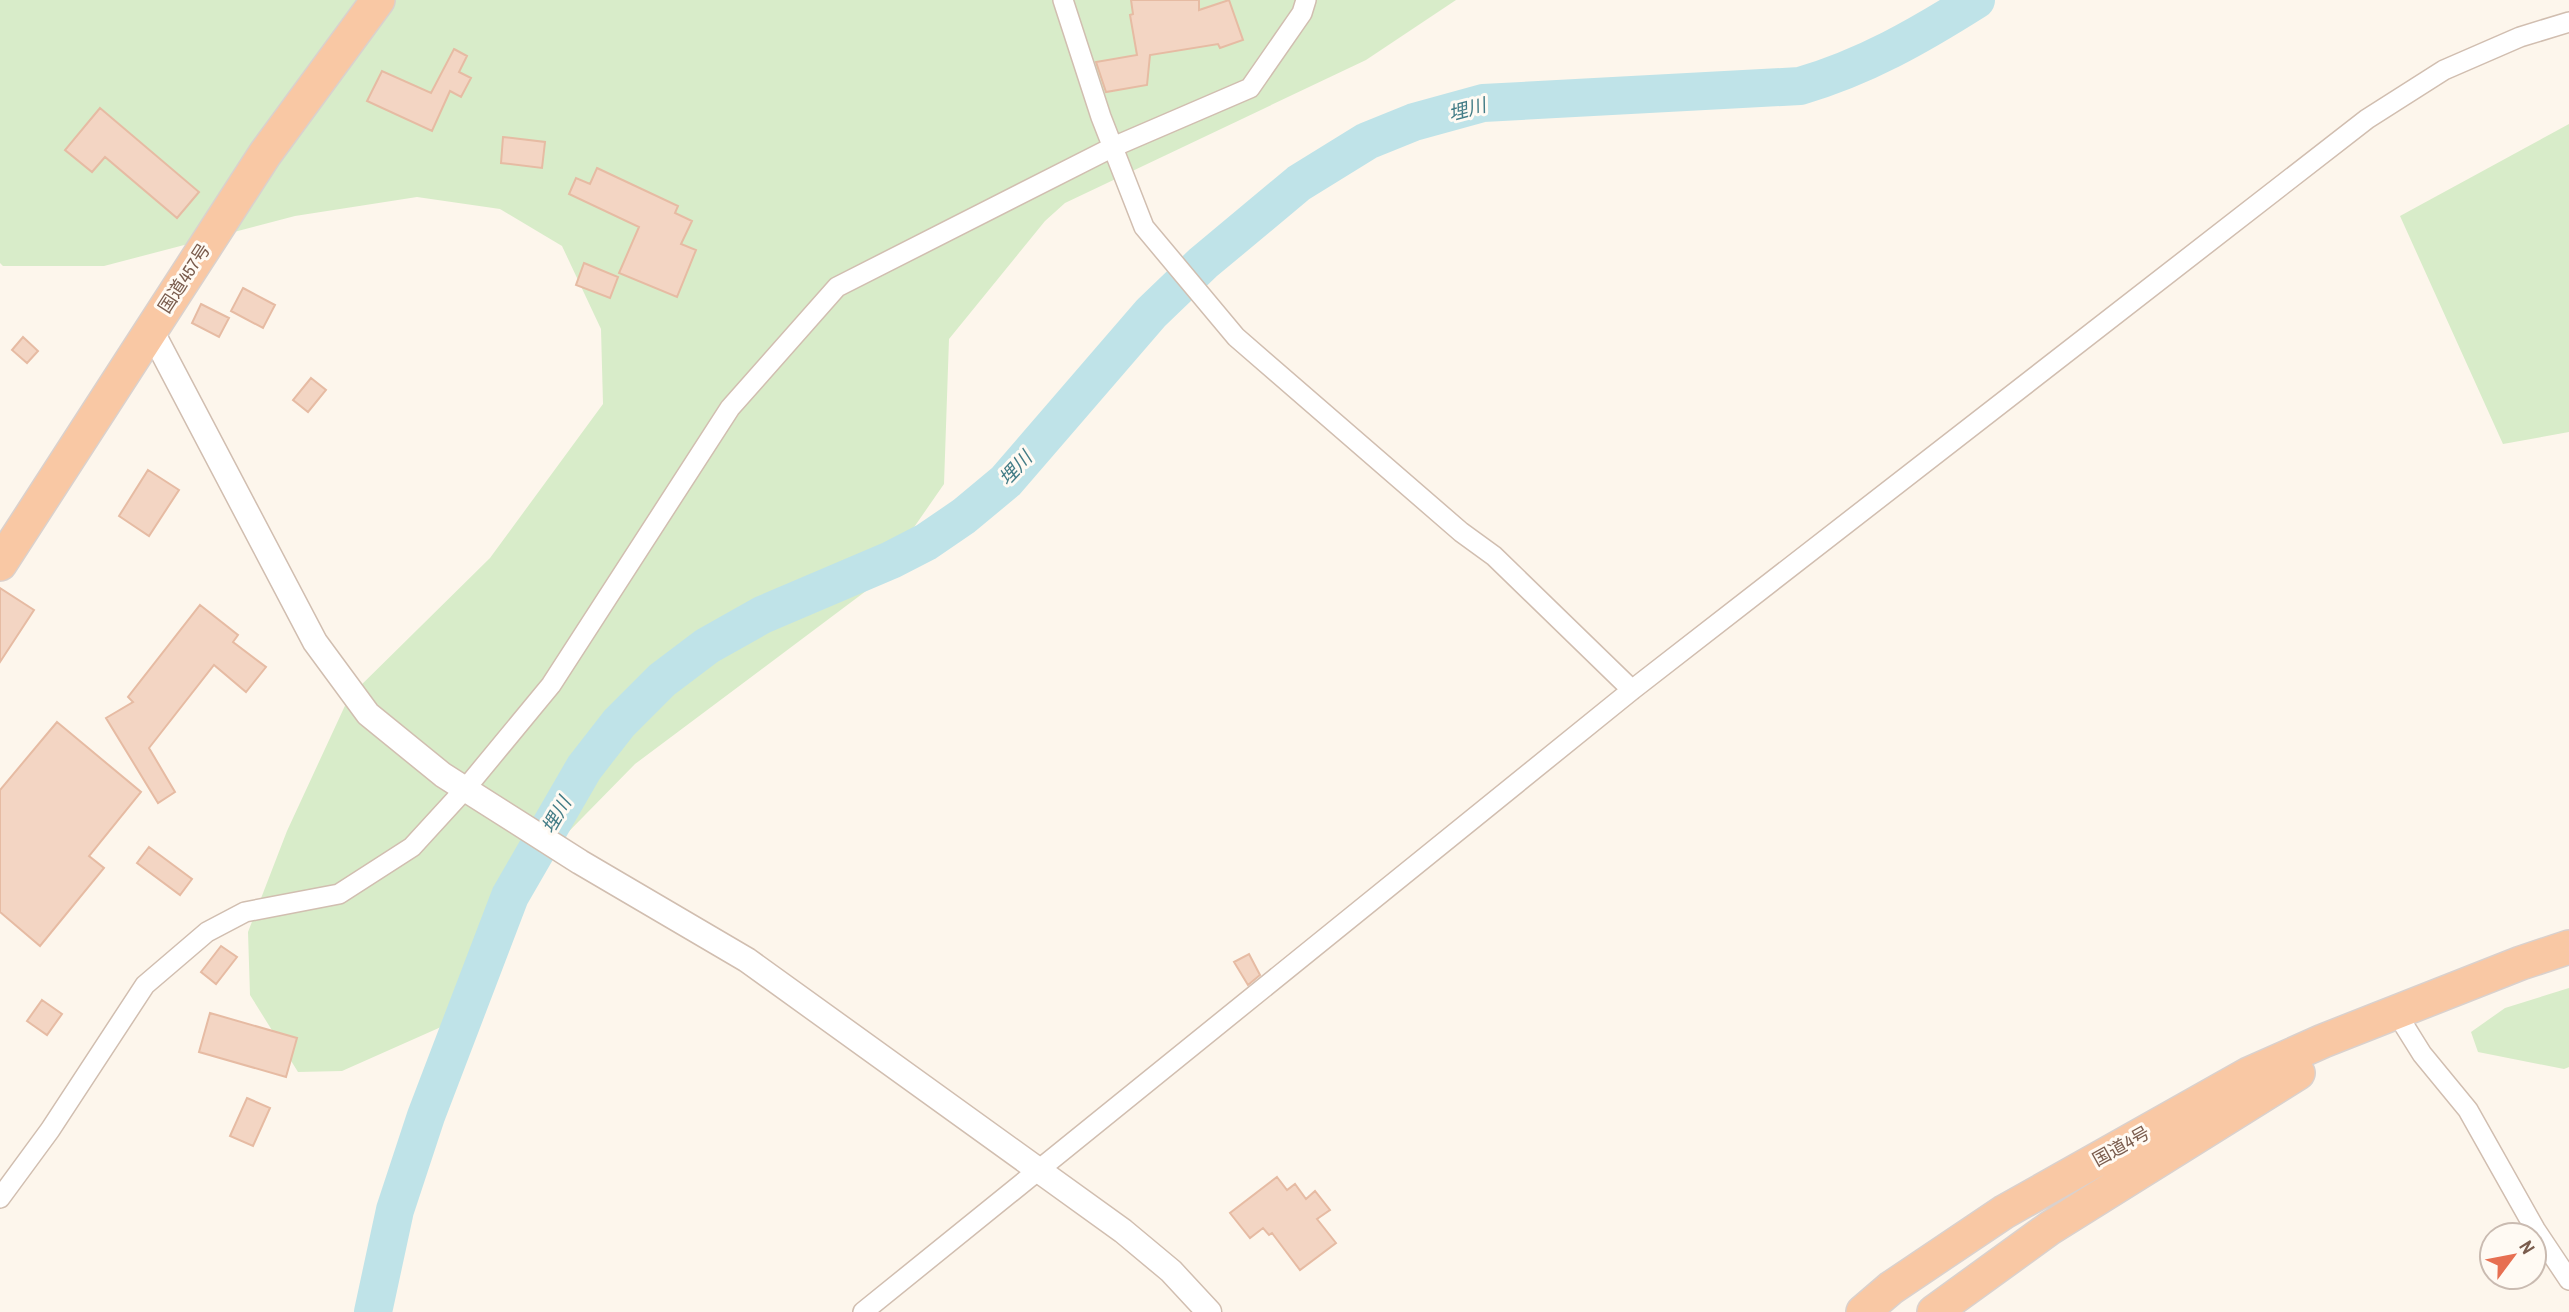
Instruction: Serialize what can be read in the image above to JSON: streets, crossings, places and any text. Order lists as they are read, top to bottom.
{
  "streets": {
    "highway": ["国道457号", "国道4号"]
  },
  "water": ["埋川"],
  "north": "top right"
}
